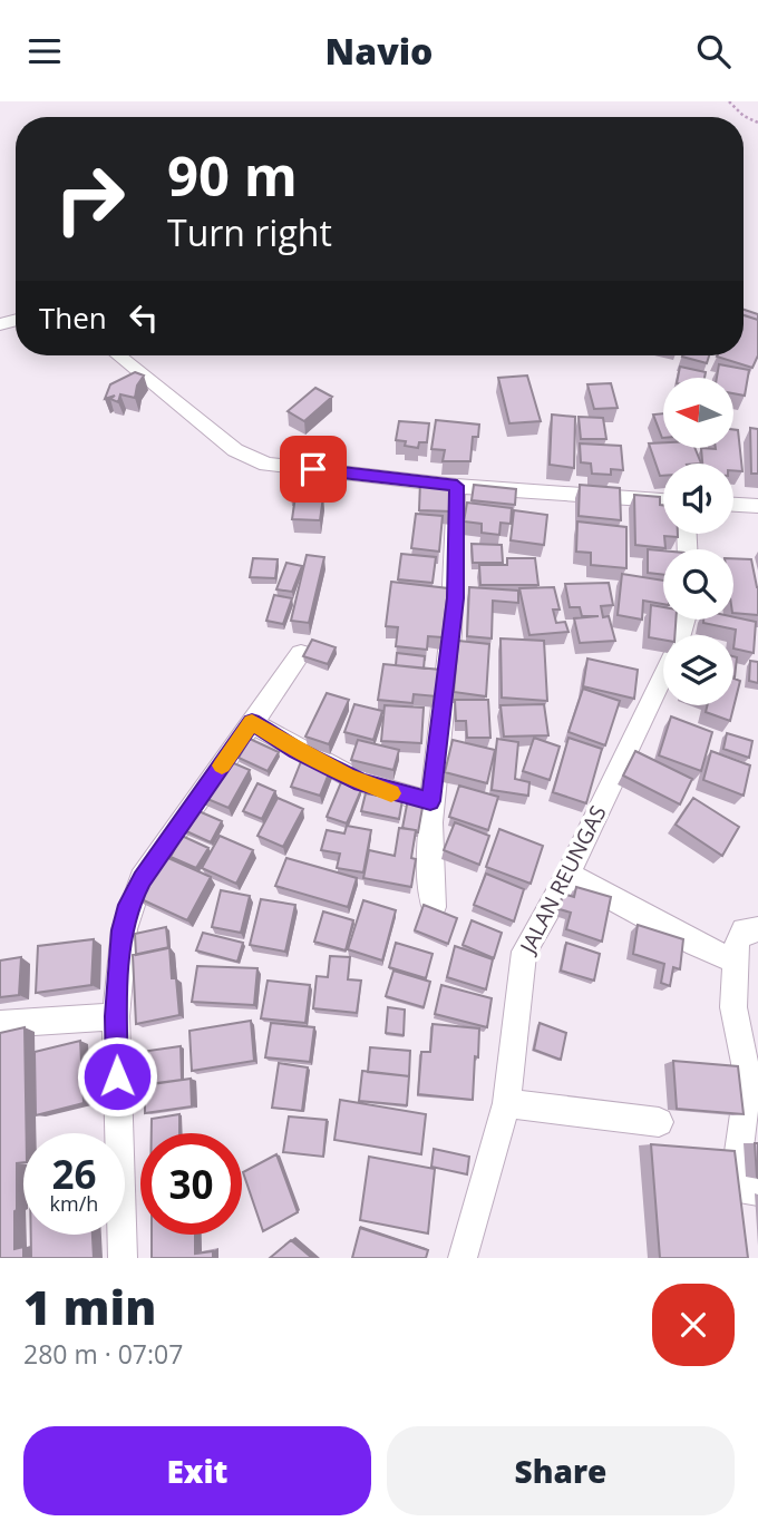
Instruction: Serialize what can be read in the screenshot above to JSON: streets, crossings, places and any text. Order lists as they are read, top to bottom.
{
  "streets": {
    "street": ["JALAN REUNGAS"]
  },
  "north": "left",
  "page": {
    "header": "Navio",
    "turn": ["90 m", "Turn right"],
    "then": "Then",
    "speed": "26 km/h",
    "limit": "30",
    "heading": ["1 min", "280 m · 07:07"],
    "buttons": ["Exit", "Share"]
  }
}
